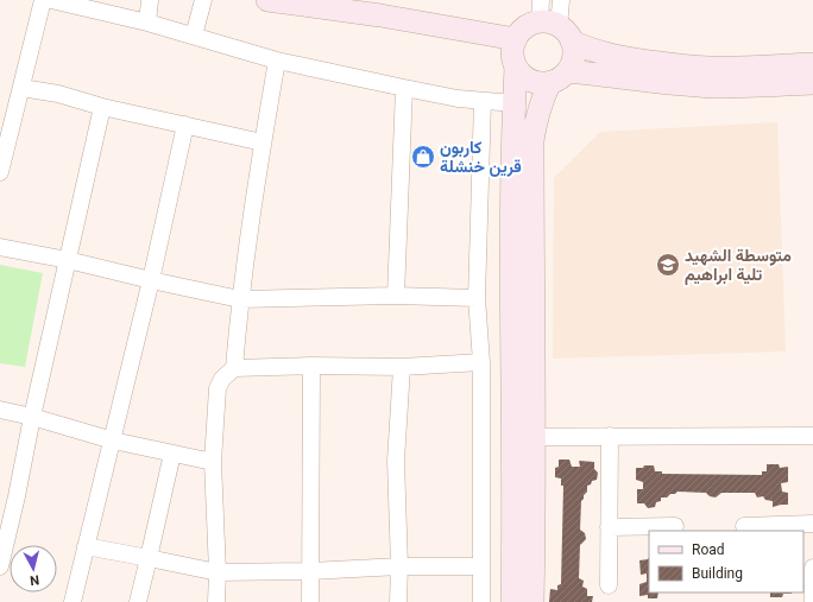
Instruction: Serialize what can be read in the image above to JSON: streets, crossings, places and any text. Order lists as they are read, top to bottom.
{
  "places": {
    "shop": ["كاربون قرين خنشلة"],
    "school or university": ["متوسطة الشهيد تلية ابراهيم"]
  },
  "legend": ["Road", "Building"],
  "north": "bottom"
}
